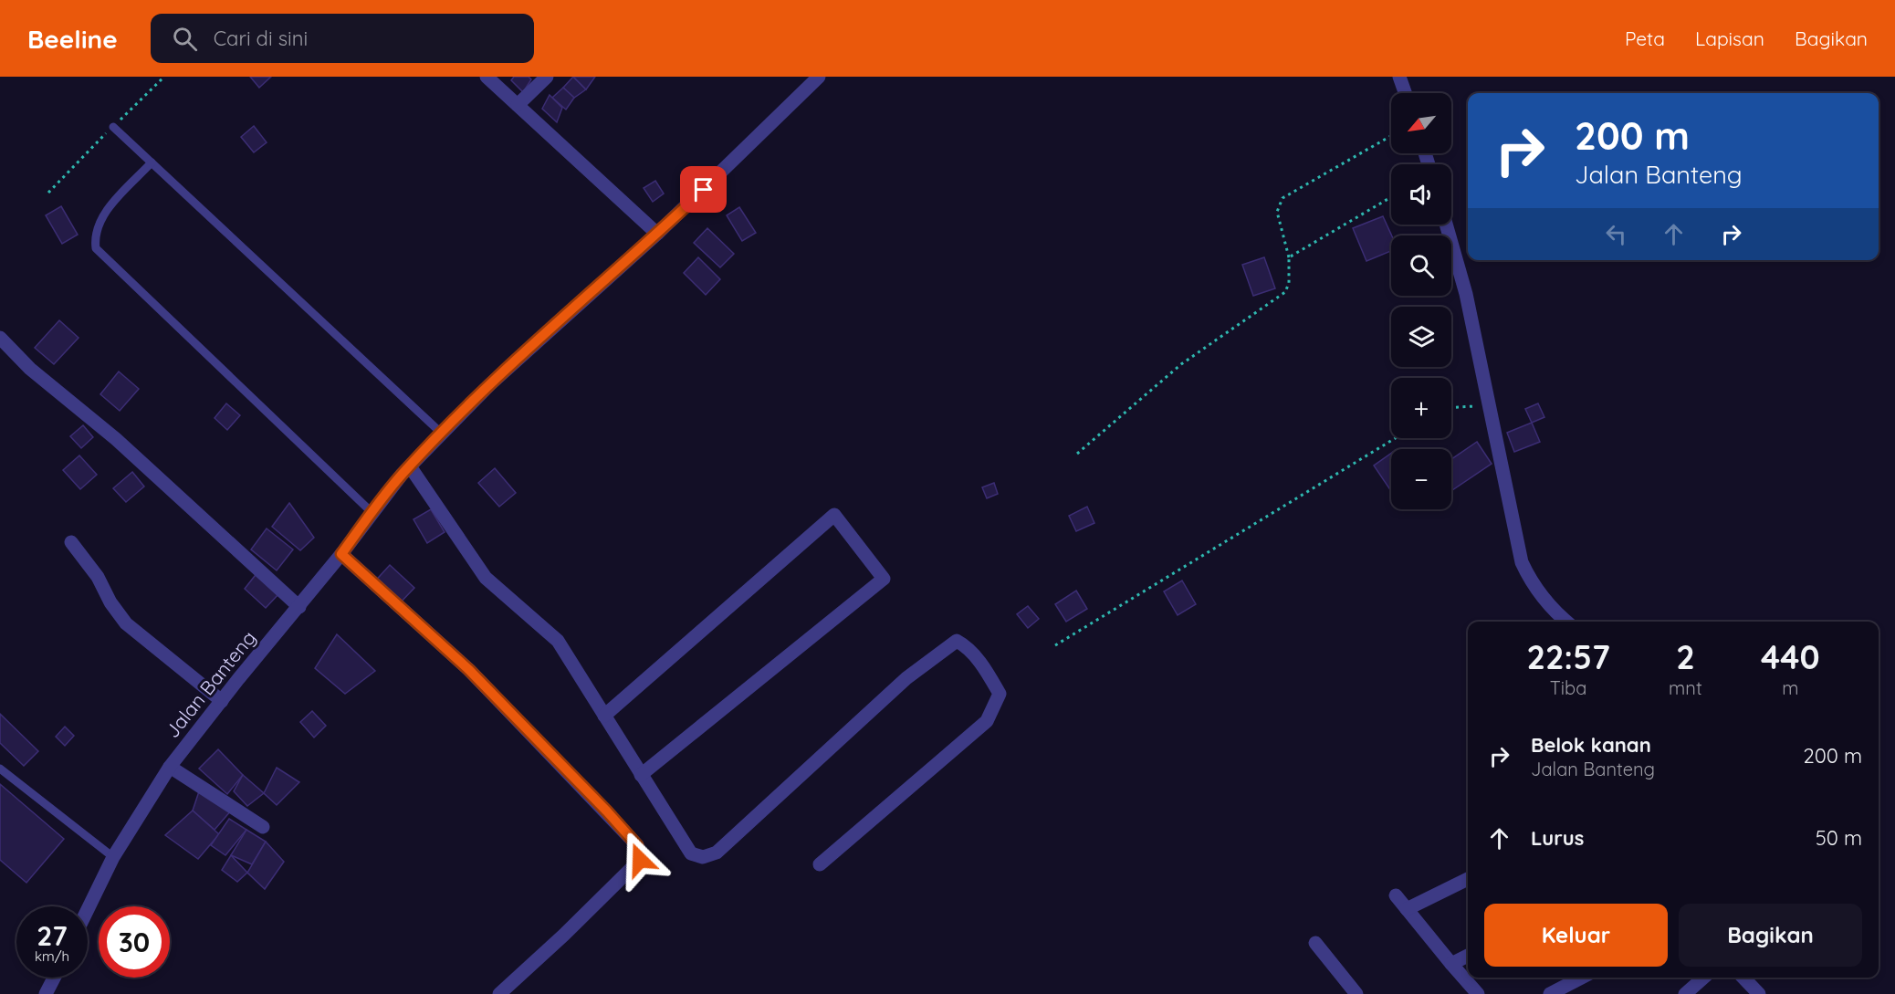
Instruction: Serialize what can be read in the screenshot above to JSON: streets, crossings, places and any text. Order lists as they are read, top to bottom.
{
  "streets": {
    "street": ["Jalan Banteng"]
  },
  "north": "bottom left",
  "page": {
    "header": "Beeline",
    "search": "Cari di sini",
    "nav": ["Peta", "Lapisan", "Bagikan"],
    "map_buttons": ["+", "−"],
    "turn": ["200 m", "Jalan Banteng"],
    "eta": [
      "22:57",
      "Tiba",
      "2",
      "mnt",
      "440",
      "m"
    ],
    "list": [
      {
        "name": "Belok kanan",
        "note": "Jalan Banteng",
        "value": "200 m"
      },
      {
        "name": "Lurus",
        "value": "50 m"
      }
    ],
    "buttons": ["Keluar", "Bagikan"],
    "speed": "27 km/h",
    "limit": "30"
  }
}
